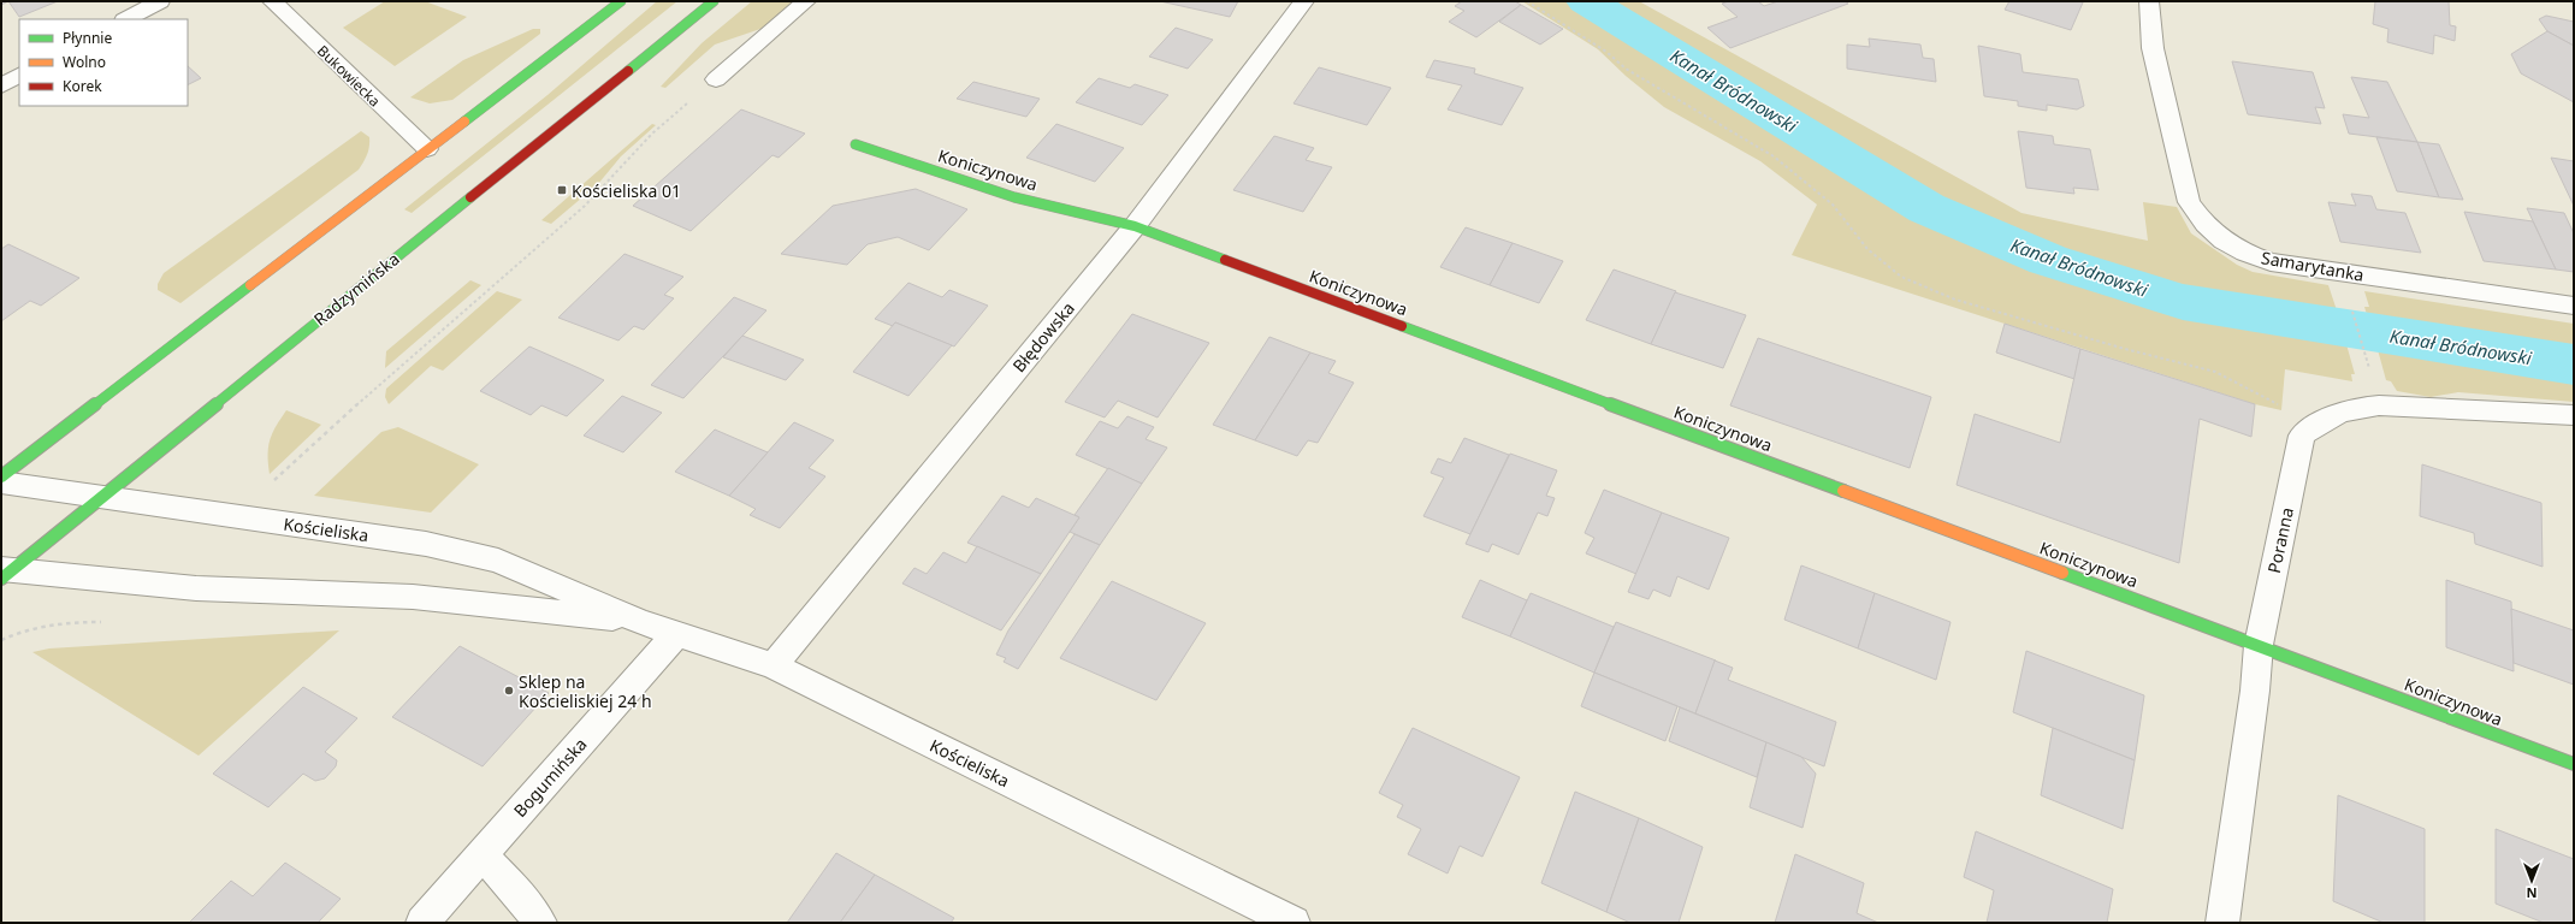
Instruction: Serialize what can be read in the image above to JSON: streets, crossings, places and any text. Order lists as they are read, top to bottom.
{
  "streets": {
    "main road": ["Koniczynowa", "Radzymińska"],
    "street": [
      "Bukowiecka",
      "Samarytanka",
      "Błędowska",
      "Kościeliska",
      "Poranna",
      "Bogumińska"
    ]
  },
  "crossings": [
    ["Koniczynowa", "Błędowska"],
    ["Koniczynowa", "Poranna"],
    ["Radzymińska", "Kościeliska"],
    ["Błędowska", "Kościeliska"],
    ["Kościeliska", "Bogumińska"]
  ],
  "water": ["Kanał Bródnowski"],
  "places": {
    "transit": ["Kościeliska 01"],
    "other": ["Sklep na Kościeliskiej 24 h"]
  },
  "legend": ["Płynnie", "Wolno", "Korek"],
  "north": "bottom"
}
